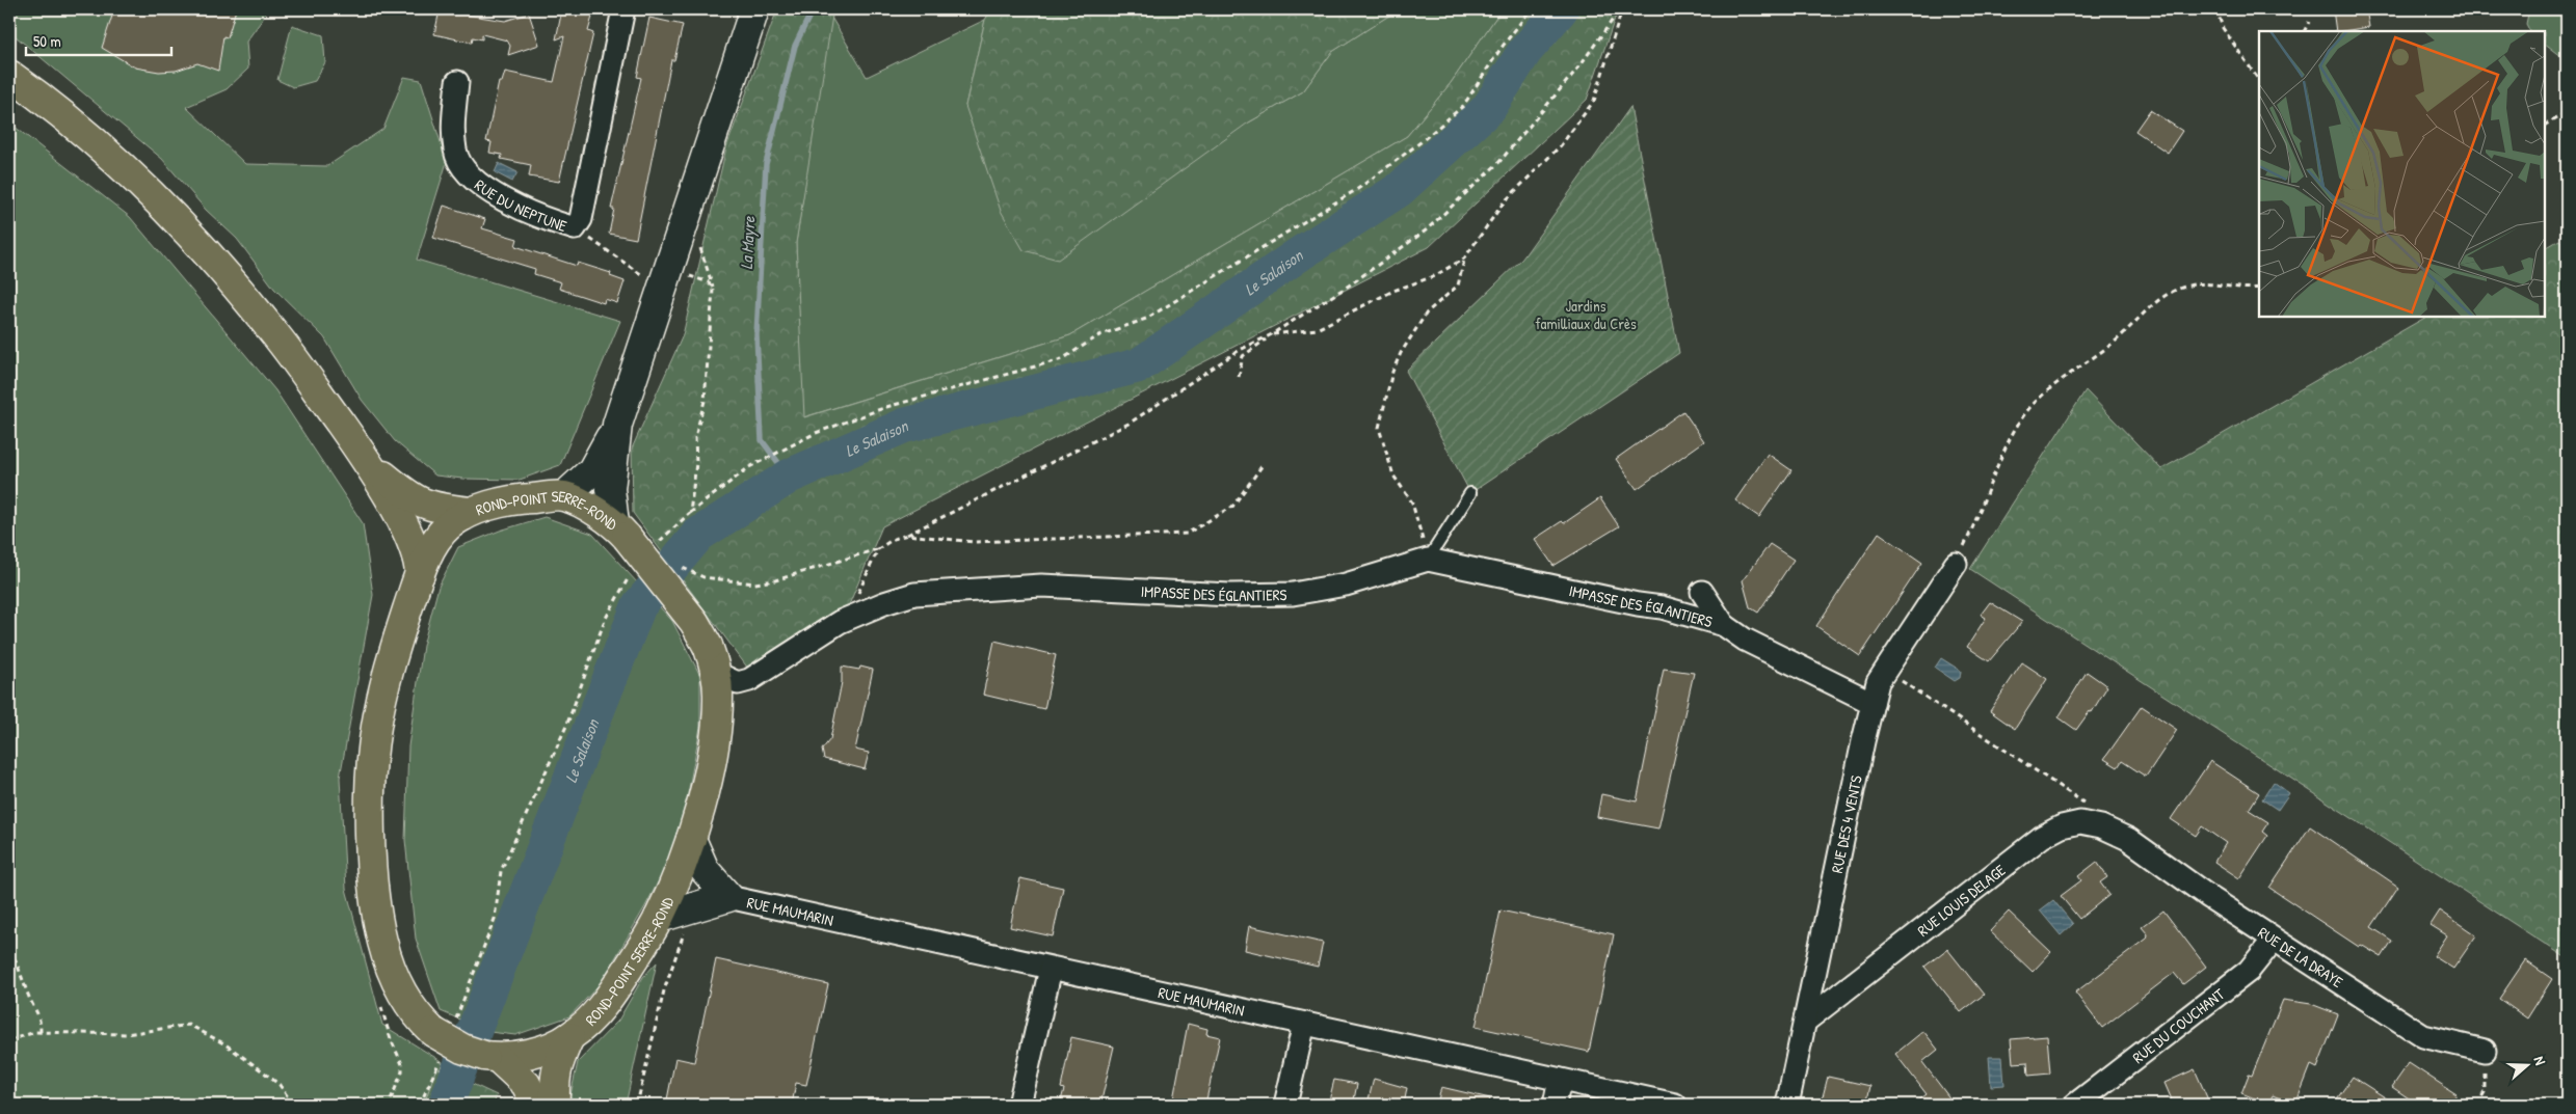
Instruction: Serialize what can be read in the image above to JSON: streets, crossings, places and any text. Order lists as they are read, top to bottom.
{
  "streets": {
    "main road": ["ROND-POINT SERRE-ROND"],
    "street": [
      "RUE DU NEPTUNE",
      "IMPASSE DES ÉGLANTIERS",
      "RUE DES 4 VENTS",
      "RUE LOUIS DELAGE",
      "RUE MAUMARIN",
      "RUE DE LA DRAYE",
      "RUE DU COUCHANT"
    ]
  },
  "crossings": [
    ["ROND-POINT SERRE-ROND", "IMPASSE DES ÉGLANTIERS"],
    ["IMPASSE DES ÉGLANTIERS", "RUE DES 4 VENTS"],
    ["RUE DES 4 VENTS", "RUE LOUIS DELAGE"],
    ["RUE LOUIS DELAGE", "RUE DE LA DRAYE"],
    ["RUE DE LA DRAYE", "RUE DU COUCHANT"]
  ],
  "water": ["La Mayre", "Le Salaison"],
  "parks": ["Jardins familliaux du Crès"],
  "scale_bar": "50 m",
  "north": "right"
}
